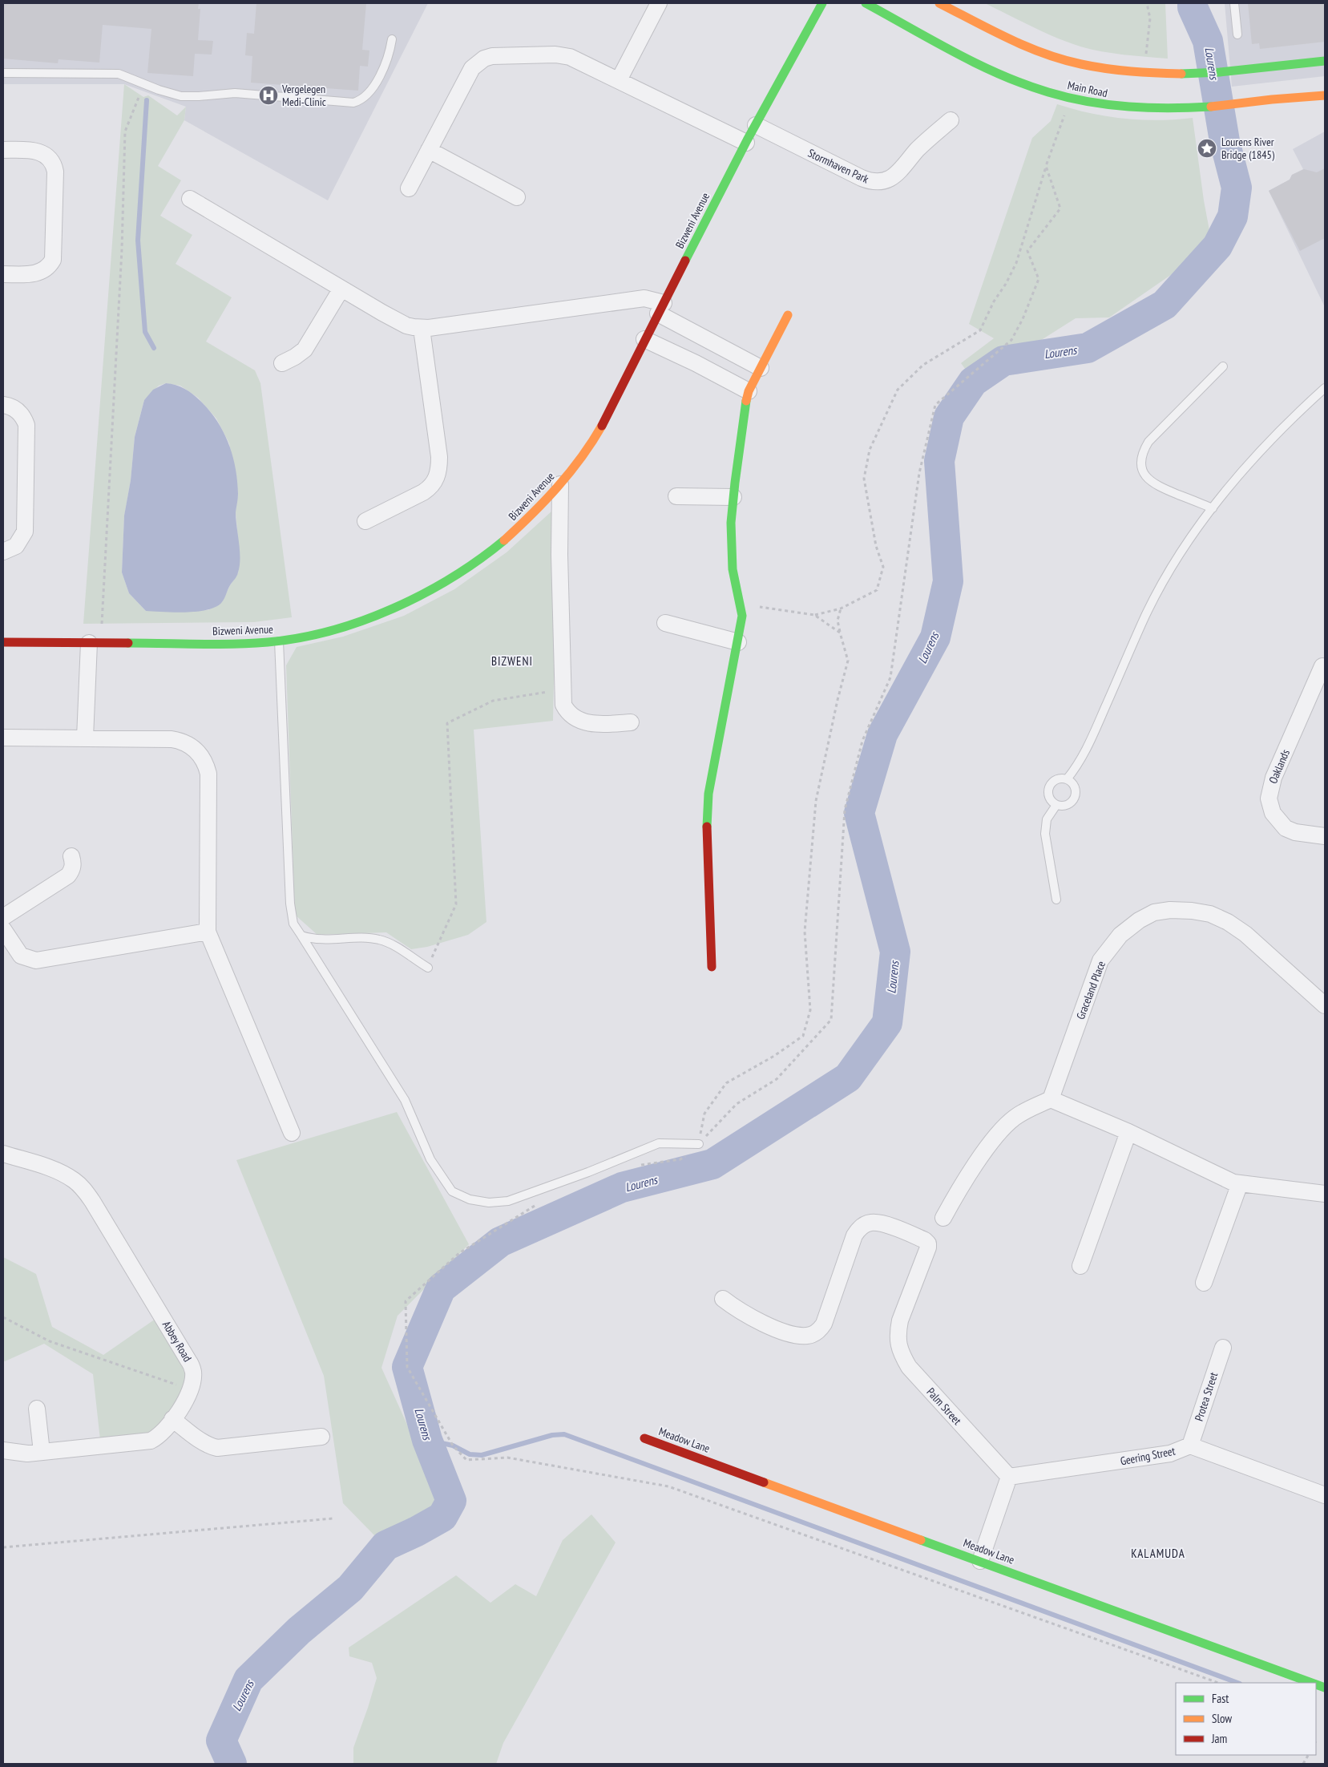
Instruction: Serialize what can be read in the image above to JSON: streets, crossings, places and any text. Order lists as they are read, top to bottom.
{
  "streets": {
    "street": [
      "Main Road",
      "Stormhaven Park",
      "Bizweni Avenue",
      "Oaklands",
      "Graceland Place",
      "Abbey Road",
      "Protea Street",
      "Palm Street",
      "Meadow Lane",
      "Geering Street"
    ]
  },
  "crossings": [
    ["Stormhaven Park", "Bizweni Avenue"],
    ["Protea Street", "Geering Street"],
    ["Palm Street", "Geering Street"]
  ],
  "districts": ["BIZWENI", "KALAMUDA"],
  "water": ["Lourens"],
  "places": {
    "hospital": ["Vergelegen Medi-Clinic"],
    "place": ["Lourens River Bridge (1845)"]
  },
  "legend": ["Fast", "Slow", "Jam"]
}
